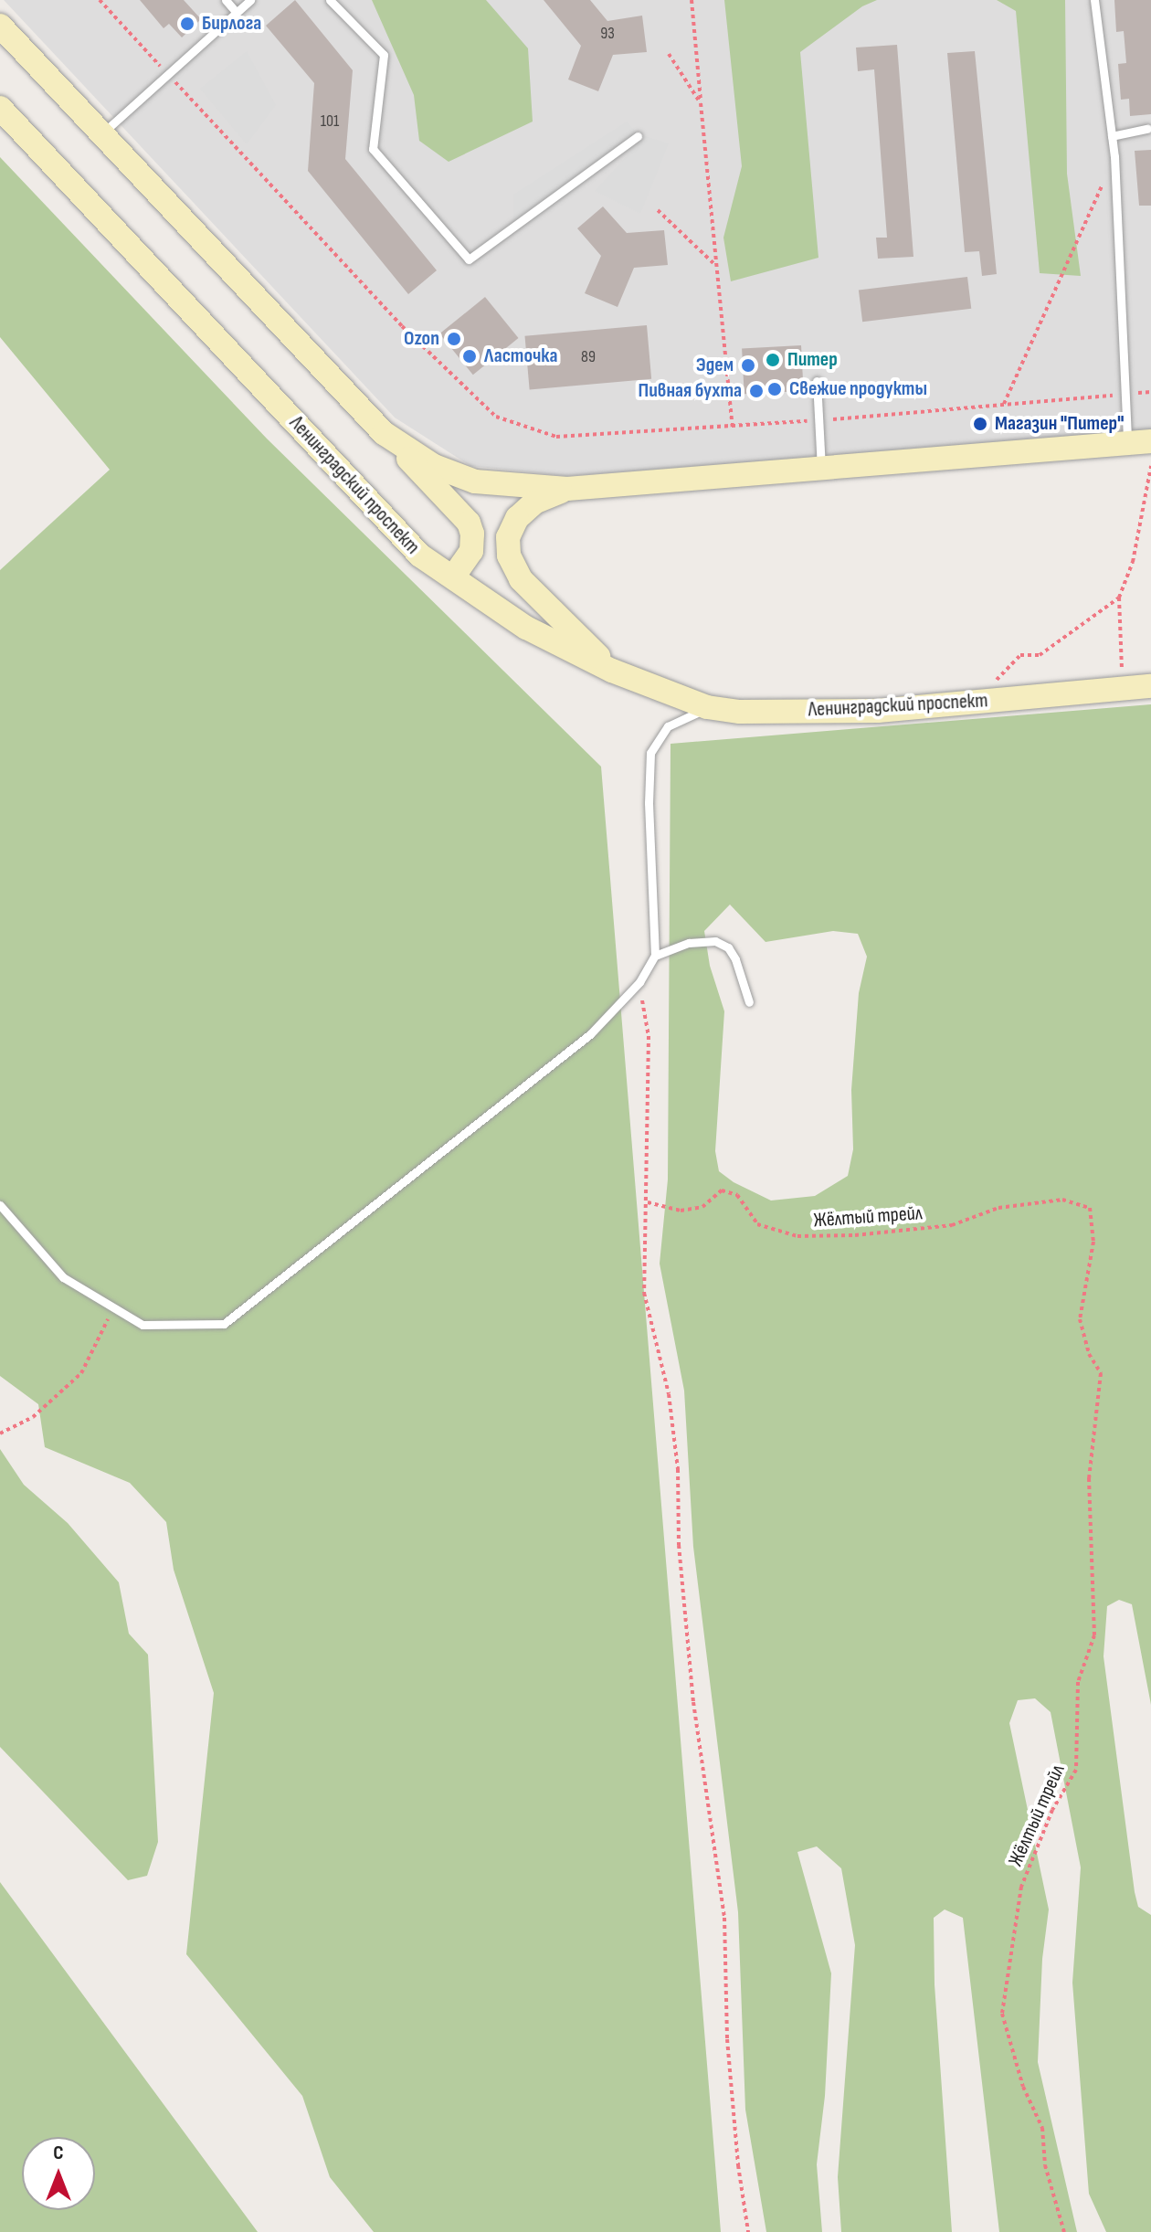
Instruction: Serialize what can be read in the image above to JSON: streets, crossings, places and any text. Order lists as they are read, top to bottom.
{
  "streets": {
    "main road": ["Ленинградский проспект"],
    "path": ["Жёлтый трейл"]
  },
  "places": [
    "Бирлога",
    "Ozon",
    "Ласточка",
    "Питер",
    "Эдем",
    "Свежие продукты",
    "Пивная бухта",
    "Магазин \"Питер\""
  ],
  "house_numbers": ["93", "101", "89"],
  "north": "top"
}
